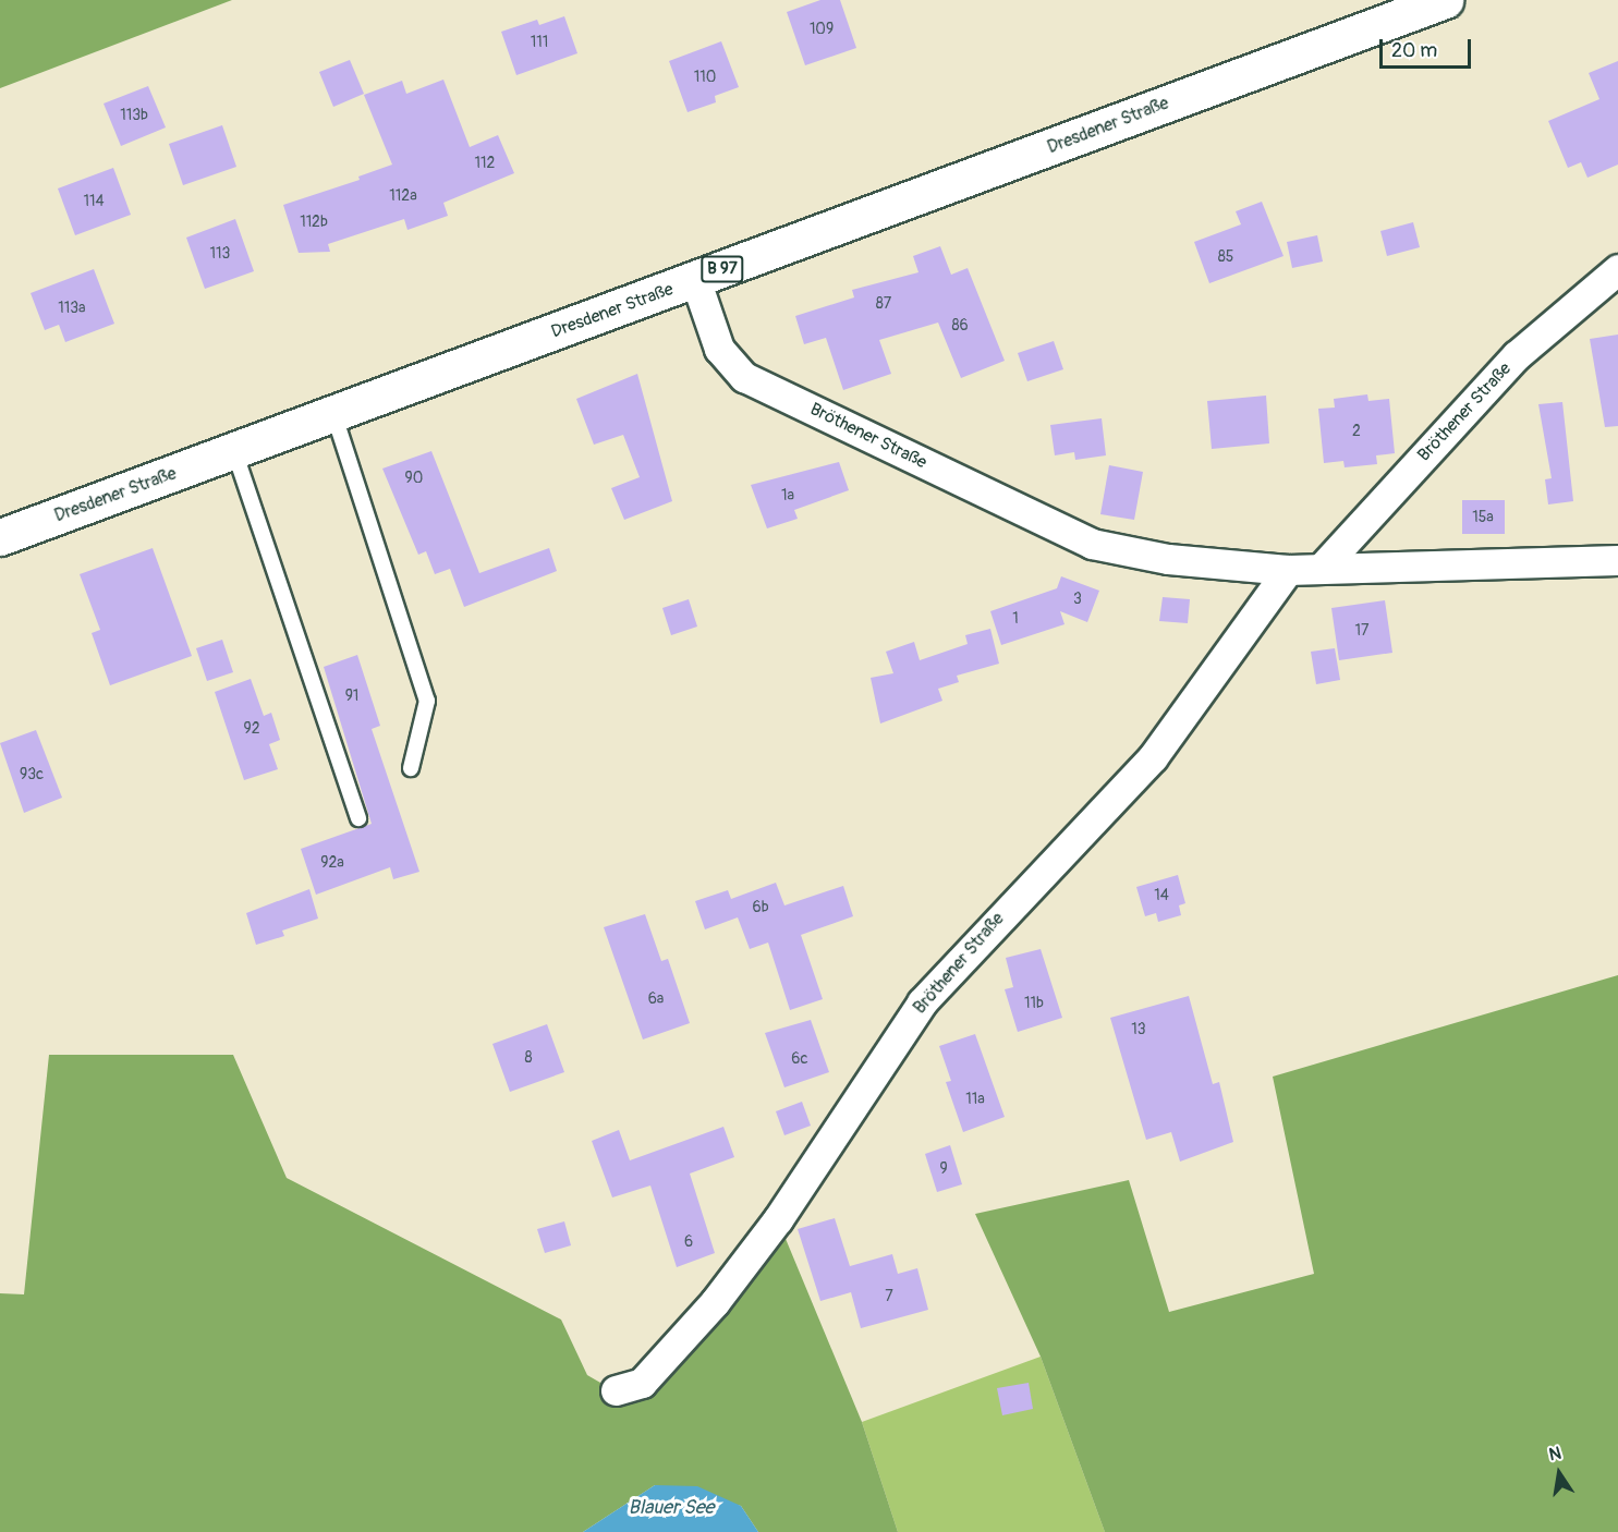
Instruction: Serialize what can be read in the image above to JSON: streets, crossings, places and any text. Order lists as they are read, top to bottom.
{
  "streets": {
    "main road": ["Dresdener Straße", "B 97"],
    "street": ["Bröthener Straße"]
  },
  "crossings": [
    ["Dresdener Straße", "Bröthener Straße"]
  ],
  "water": ["Blauer See"],
  "house_numbers": [
    "109",
    "111",
    "110",
    "113b",
    "112",
    "112a",
    "114",
    "112b",
    "113",
    "85",
    "87",
    "113a",
    "86",
    "2",
    "90",
    "1a",
    "15a",
    "3",
    "1",
    "17",
    "91",
    "92",
    "93c",
    "92a",
    "14",
    "6b",
    "6a",
    "11b",
    "13",
    "8",
    "6c",
    "11a",
    "9",
    "6",
    "7"
  ],
  "scale_bar": "20 m",
  "north": "top"
}
